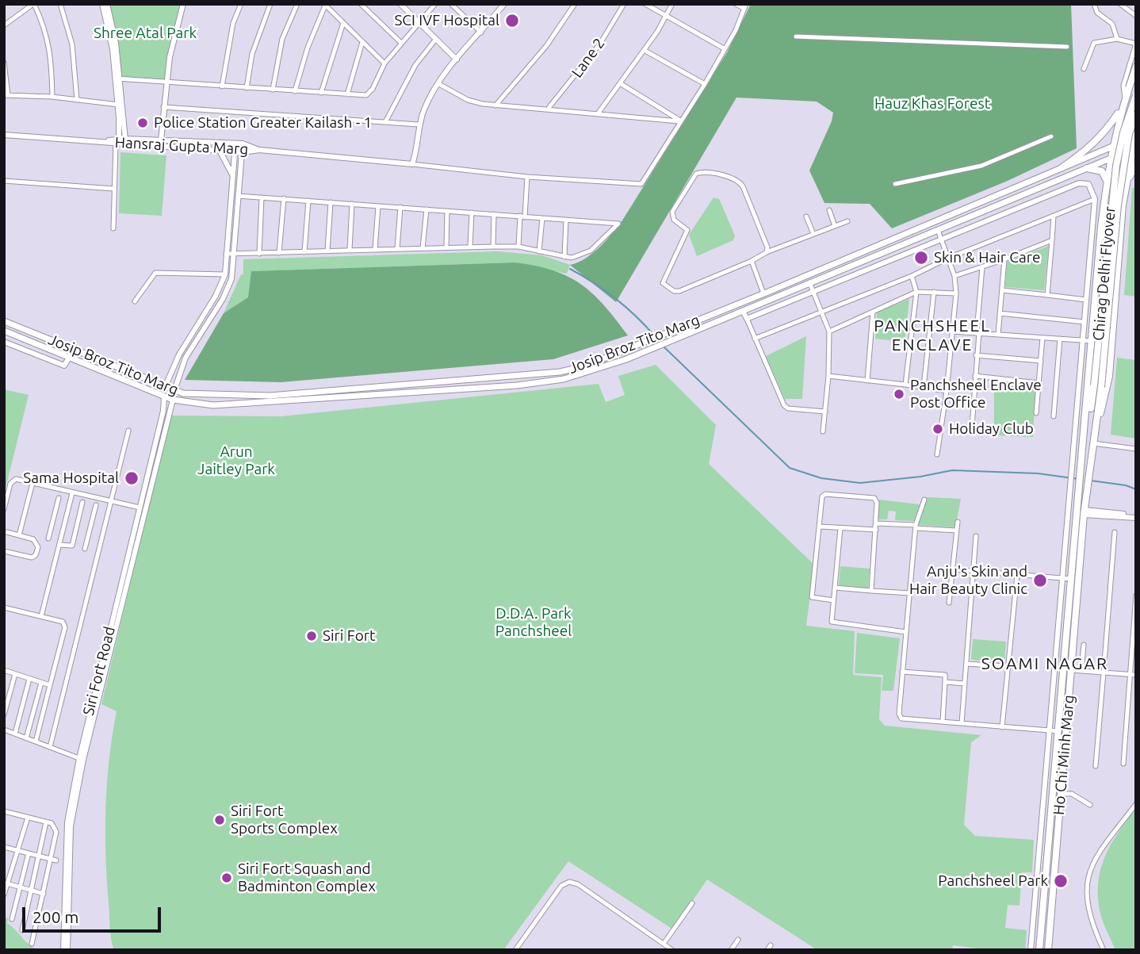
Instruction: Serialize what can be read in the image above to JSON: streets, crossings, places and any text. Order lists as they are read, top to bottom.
{
  "streets": {
    "main road": ["Chirag Delhi Flyover", "Josip Broz Tito Marg", "Ho Chi Minh Marg"],
    "street": ["Lane 2", "Hansraj Gupta Marg", "Siri Fort Road"]
  },
  "crossings": [
    ["Chirag Delhi Flyover", "Ho Chi Minh Marg"],
    ["Josip Broz Tito Marg", "Siri Fort Road"]
  ],
  "districts": ["PANCHSHEEL ENCLAVE", "SOAMI NAGAR"],
  "parks": [
    "Shree Atal Park",
    "Hauz Khas Forest",
    "Arun Jaitley Park",
    "D.D.A. Park Panchsheel"
  ],
  "places": [
    "SCI IVF Hospital",
    "Police Station Greater Kailash - 1",
    "Skin & Hair Care",
    "Panchsheel Enclave Post Office",
    "Holiday Club",
    "Sama Hospital",
    "Anju's Skin and Hair Beauty Clinic",
    "Siri Fort",
    "Siri Fort Sports Complex",
    "Siri Fort Squash and Badminton Complex",
    "Panchsheel Park"
  ],
  "scale_bar": "200 m"
}
